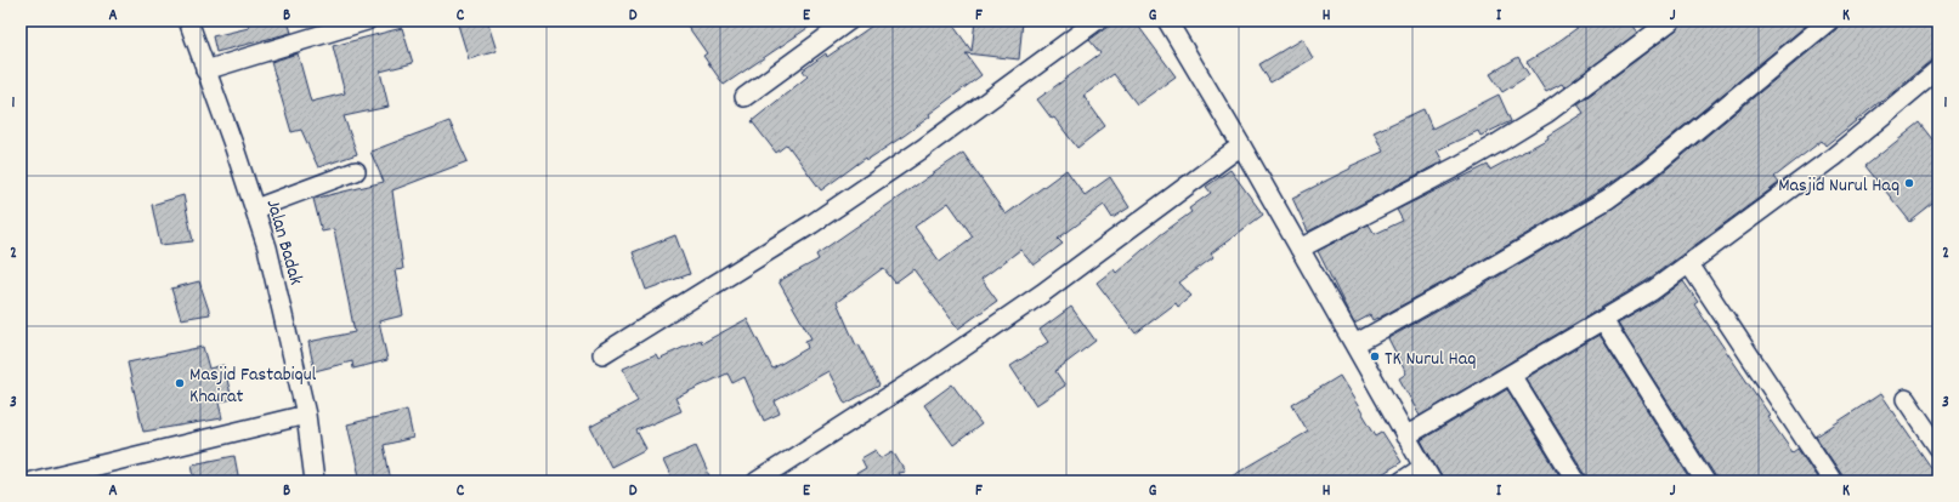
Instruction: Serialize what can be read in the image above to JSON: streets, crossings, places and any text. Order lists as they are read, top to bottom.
{
  "streets": {
    "street": ["Jalan Badak"]
  },
  "places": ["Masjid Nurul Haq", "TK Nurul Haq", "Masjid Fastabiqul Khairat"],
  "grid": {
    "columns": [
      "A",
      "B",
      "C",
      "D",
      "E",
      "F",
      "G",
      "H",
      "I",
      "J",
      "K"
    ],
    "rows": ["1", "2", "3"]
  }
}
